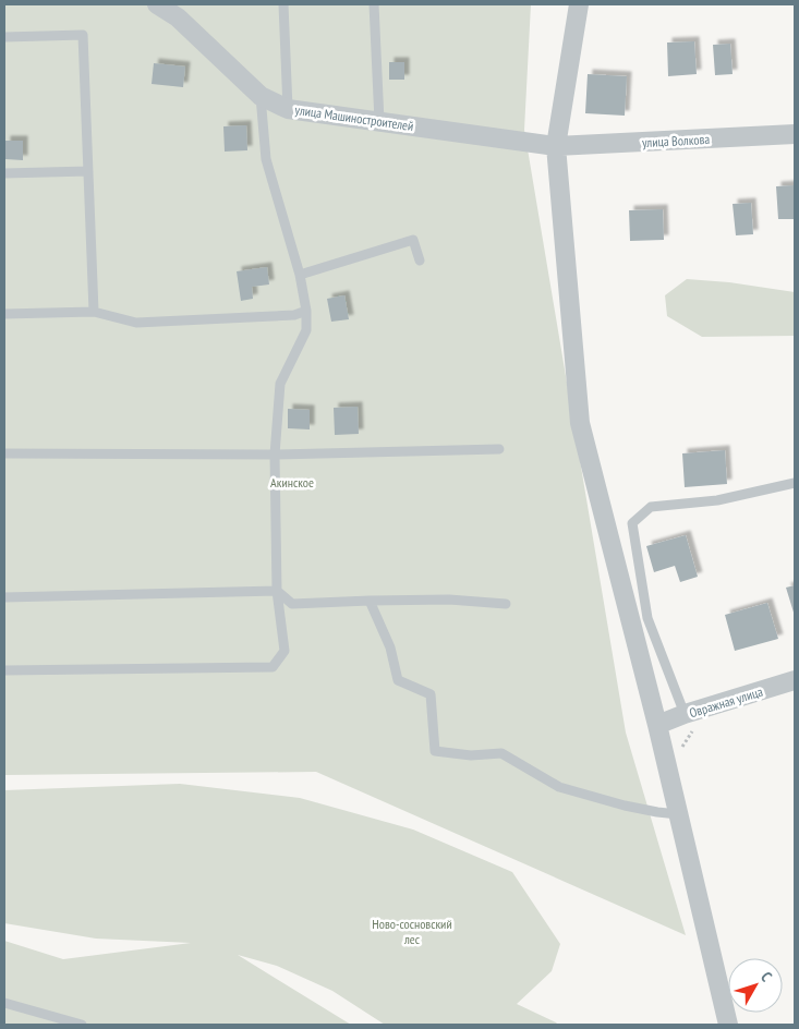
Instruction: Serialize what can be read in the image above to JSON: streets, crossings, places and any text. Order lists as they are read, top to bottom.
{
  "streets": {
    "street": ["улица Машиностроителей", "улица Волкова", "Овражная улица"]
  },
  "crossings": [
    ["улица Машиностроителей", "улица Волкова"]
  ],
  "parks": ["Акинское", "Ново-сосновский лес"],
  "north": "top right"
}
